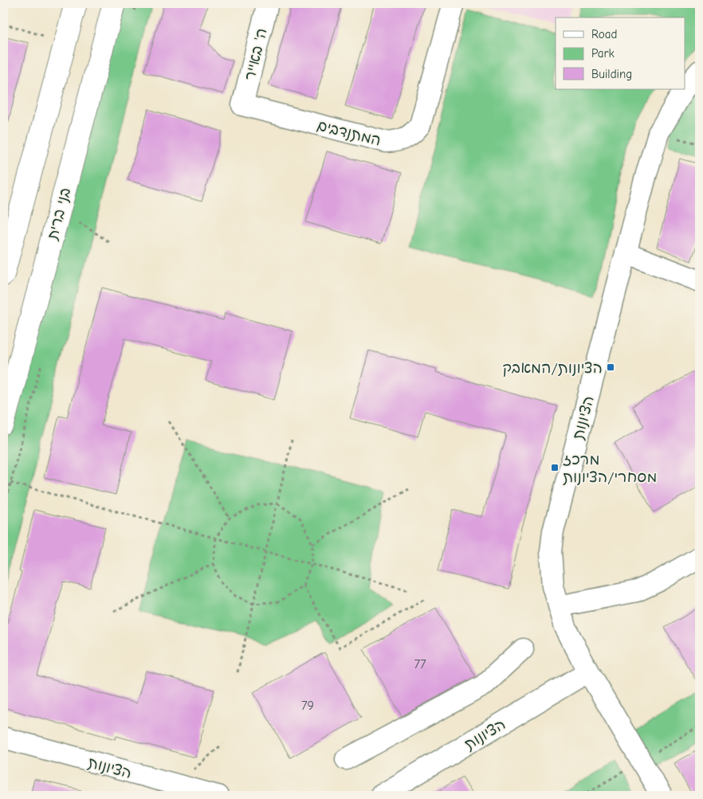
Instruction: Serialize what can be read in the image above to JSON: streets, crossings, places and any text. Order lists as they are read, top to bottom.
{
  "streets": {
    "main road": ["בני ברית"],
    "street": ["ה' באייר", "המתנדבים", "הציונות"]
  },
  "crossings": [
    ["ה' באייר", "המתנדבים"]
  ],
  "places": {
    "transit": ["הציונות/המאבק", "מרכז מסחרי/הציונות"]
  },
  "house_numbers": ["77", "79"],
  "legend": ["Road", "Park", "Building"]
}
